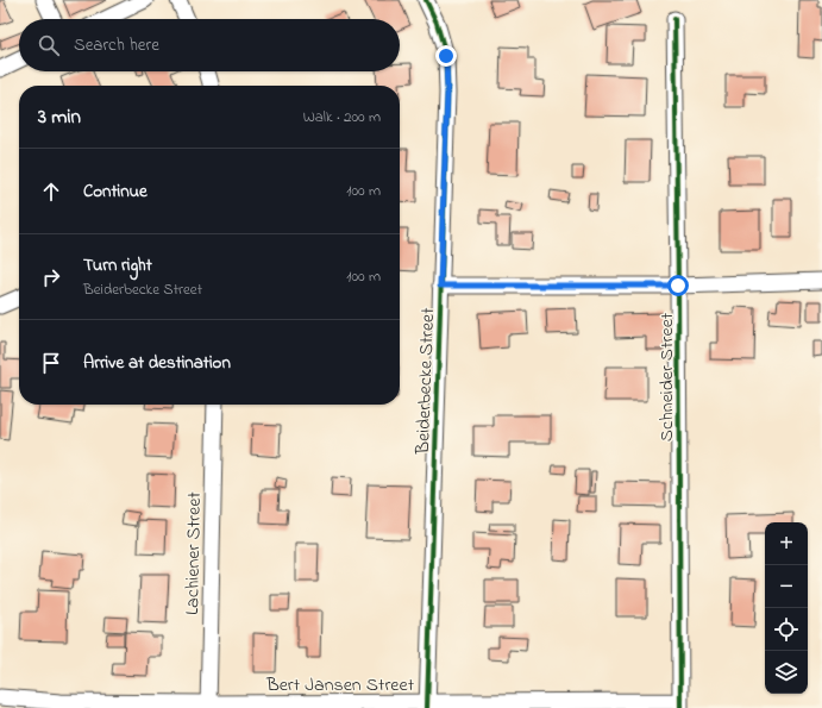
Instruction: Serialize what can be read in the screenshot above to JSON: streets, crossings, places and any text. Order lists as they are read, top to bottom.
{
  "streets": {
    "street": [
      "Schneider Street",
      "Beiderbecke Street",
      "Lachiener Street",
      "Bert Jansen Street"
    ]
  },
  "crossings": [
    ["Schneider Street", "Bert Jansen Street"],
    ["Beiderbecke Street", "Bert Jansen Street"],
    ["Lachiener Street", "Bert Jansen Street"]
  ],
  "page": {
    "search": "Search here",
    "heading": ["3 min", "Walk · 200 m"],
    "list": [
      ["Continue", "100 m"],
      ["Turn right", "Beiderbecke Street", "100 m"],
      "Arrive at destination"
    ],
    "map_buttons": ["+", "−"]
  }
}
